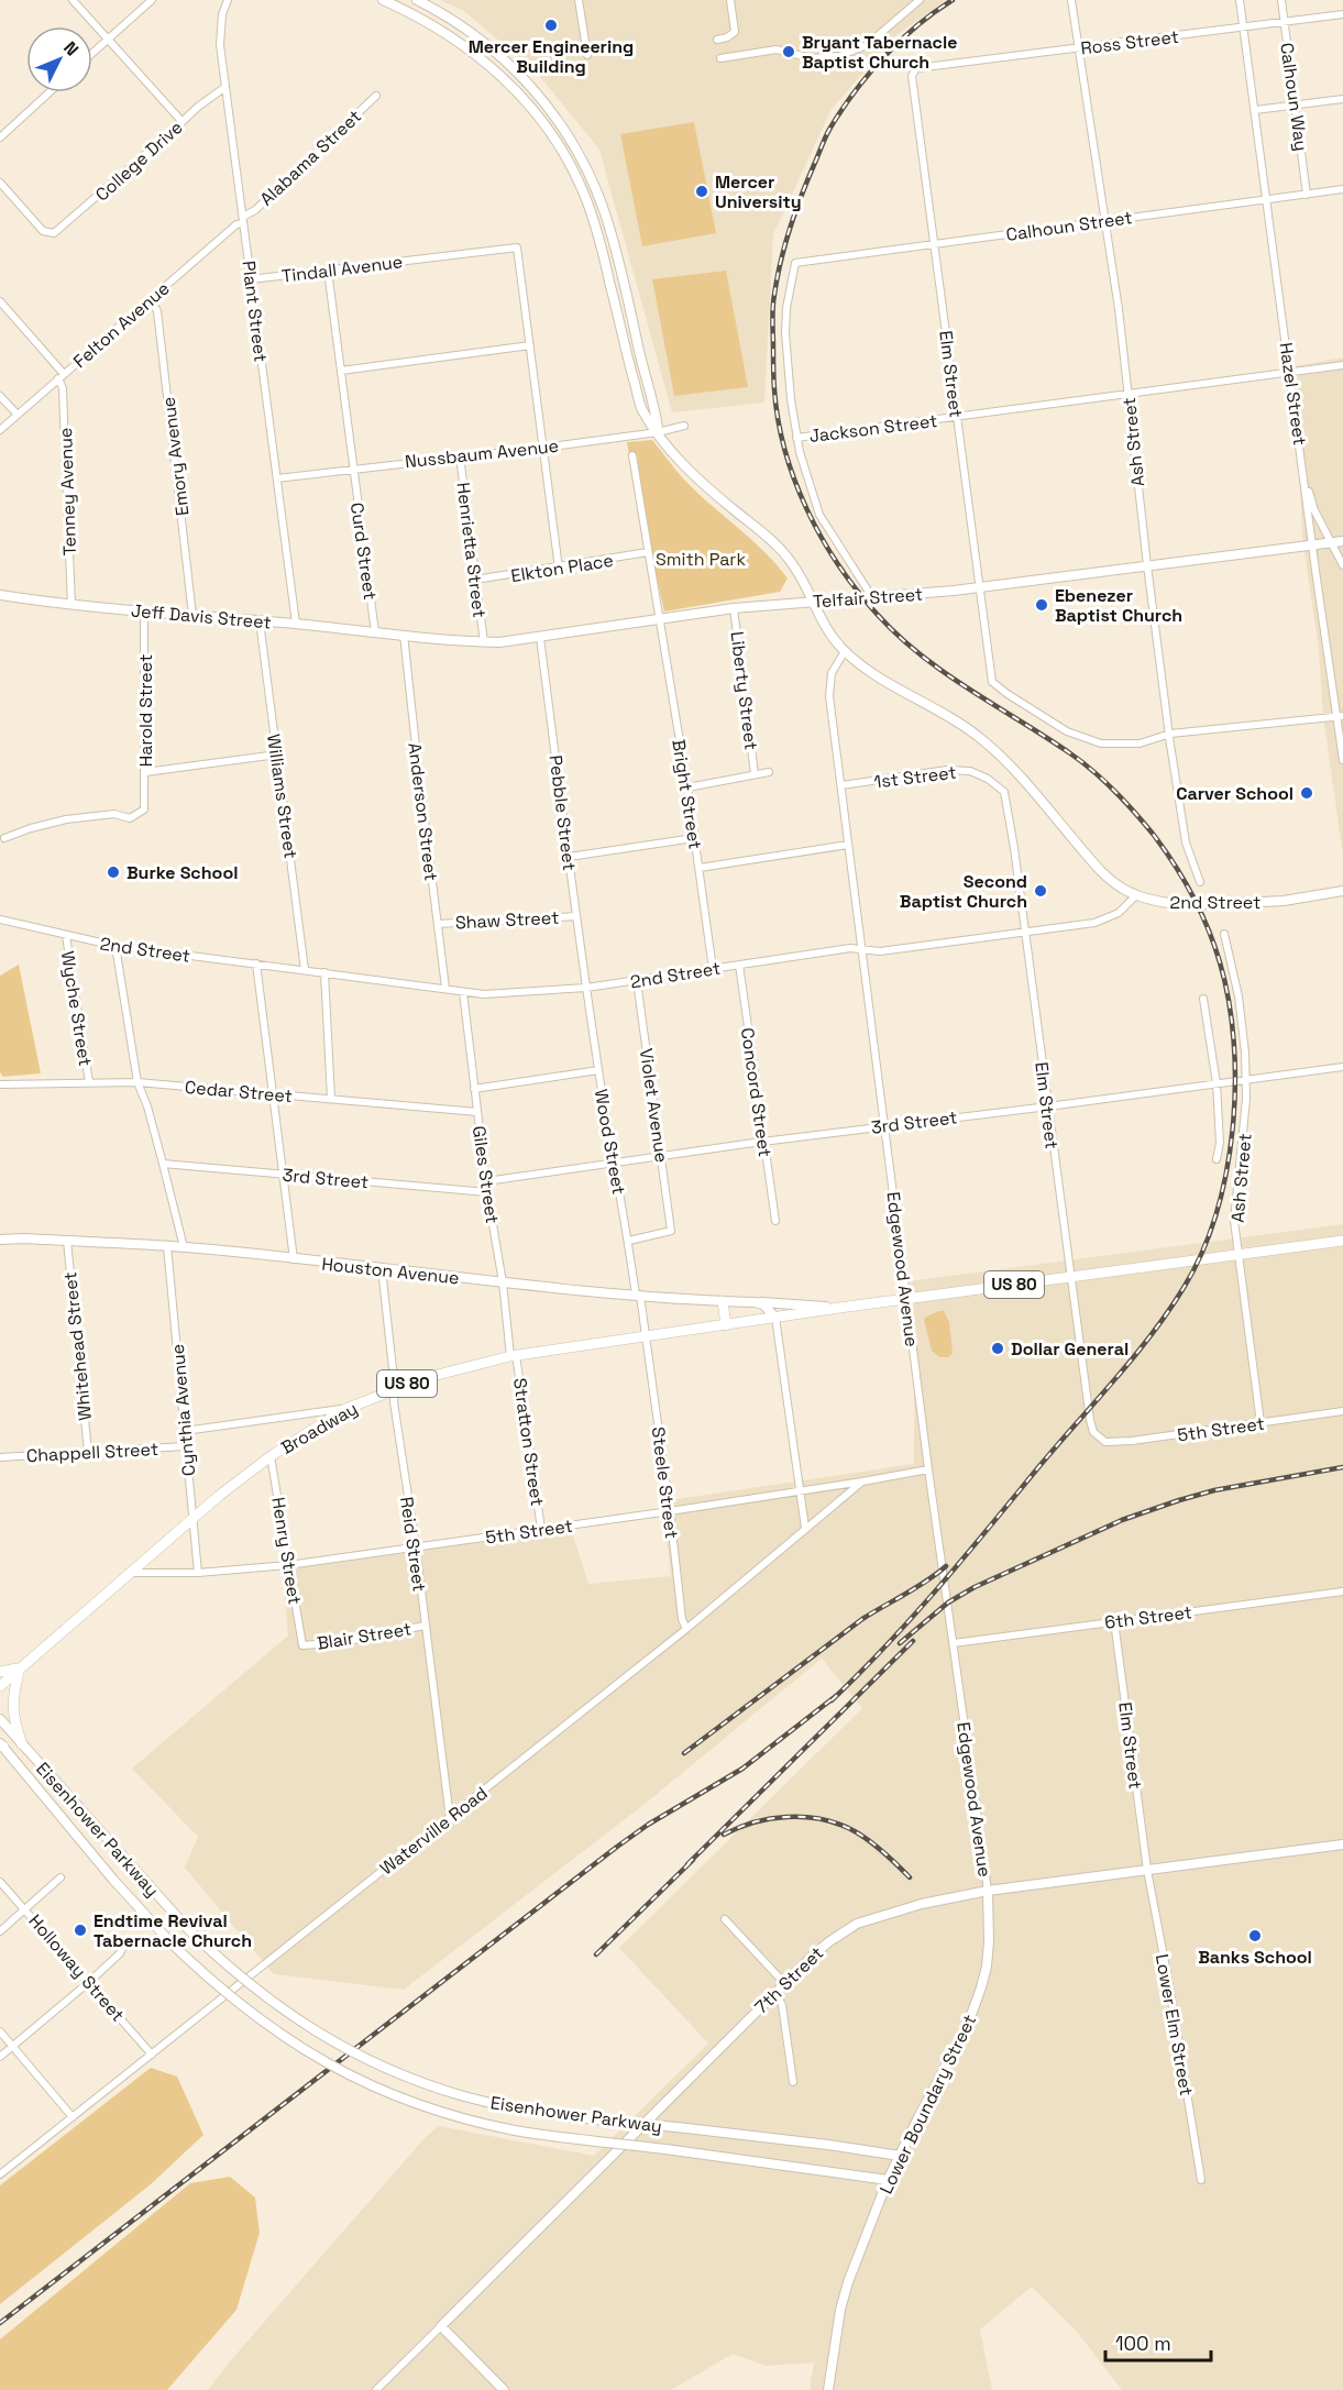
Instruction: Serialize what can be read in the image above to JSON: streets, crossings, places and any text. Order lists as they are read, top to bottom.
{
  "streets": {
    "main road": ["US 80", "Broadway"],
    "street": [
      "Ross Street",
      "Calhoun Way",
      "Alabama Street",
      "College Drive",
      "Calhoun Street",
      "Tindall Avenue",
      "Plant Street",
      "Felton Avenue",
      "Elm Street",
      "Hazel Street",
      "Jackson Street",
      "Ash Street",
      "Nussbaum Avenue",
      "Emory Avenue",
      "Tenney Avenue",
      "Henrietta Street",
      "Curd Street",
      "Elkton Place",
      "Telfair Street",
      "Jeff Davis Street",
      "Liberty Street",
      "Harold Street",
      "1st Street",
      "Bright Street",
      "Williams Street",
      "Anderson Street",
      "Pebble Street",
      "2nd Street",
      "Shaw Street",
      "Wyche Street",
      "Cedar Street",
      "Concord Street",
      "Violet Avenue",
      "3rd Street",
      "Wood Street",
      "Giles Street",
      "Edgewood Avenue",
      "Houston Avenue",
      "Whitehead Street",
      "Cynthia Avenue",
      "5th Street",
      "Stratton Street",
      "Chappell Street",
      "Steele Street",
      "Reid Street",
      "Henry Street",
      "6th Street",
      "Blair Street",
      "Eisenhower Parkway",
      "Waterville Road",
      "Holloway Street",
      "7th Street",
      "Lower Elm Street",
      "Lower Boundary Street"
    ]
  },
  "crossings": [
    ["Ross Street", "Calhoun Way"],
    ["Ross Street", "Elm Street"],
    ["Ross Street", "Hazel Street"],
    ["Ross Street", "Ash Street"],
    ["Calhoun Way", "Calhoun Street"],
    ["Alabama Street", "Plant Street"],
    ["Alabama Street", "Felton Avenue"],
    ["College Drive", "Plant Street"],
    ["Calhoun Street", "Elm Street"],
    ["Calhoun Street", "Hazel Street"],
    ["Calhoun Street", "Jackson Street"],
    ["Calhoun Street", "Ash Street"],
    ["Tindall Avenue", "Plant Street"],
    ["Tindall Avenue", "Curd Street"],
    ["Plant Street", "Felton Avenue"],
    ["Plant Street", "Nussbaum Avenue"],
    ["Plant Street", "Jeff Davis Street"],
    ["Felton Avenue", "Emory Avenue"],
    ["Felton Avenue", "Tenney Avenue"],
    ["Elm Street", "Jackson Street"],
    ["Elm Street", "Ash Street"],
    ["Elm Street", "Telfair Street"],
    ["Elm Street", "1st Street"],
    ["Elm Street", "2nd Street"],
    ["Elm Street", "3rd Street"],
    ["Elm Street", "US 80"],
    ["Elm Street", "5th Street"],
    ["Elm Street", "6th Street"],
    ["Elm Street", "7th Street"],
    ["Elm Street", "Lower Elm Street"],
    ["Hazel Street", "Jackson Street"],
    ["Hazel Street", "Telfair Street"],
    ["Jackson Street", "Ash Street"],
    ["Ash Street", "Telfair Street"],
    ["Ash Street", "3rd Street"],
    ["Ash Street", "US 80"],
    ["Ash Street", "5th Street"],
    ["Nussbaum Avenue", "Henrietta Street"],
    ["Nussbaum Avenue", "Curd Street"],
    ["Emory Avenue", "Jeff Davis Street"],
    ["Tenney Avenue", "Jeff Davis Street"],
    ["Henrietta Street", "Elkton Place"],
    ["Henrietta Street", "Telfair Street"],
    ["Curd Street", "Jeff Davis Street"],
    ["Elkton Place", "Bright Street"],
    ["Telfair Street", "Jeff Davis Street"],
    ["Telfair Street", "Liberty Street"],
    ["Telfair Street", "Bright Street"],
    ["Telfair Street", "Anderson Street"],
    ["Telfair Street", "Pebble Street"],
    ["Jeff Davis Street", "Harold Street"],
    ["Jeff Davis Street", "Williams Street"],
    ["Jeff Davis Street", "Anderson Street"],
    ["1st Street", "Edgewood Avenue"],
    ["Bright Street", "2nd Street"],
    ["Williams Street", "2nd Street"],
    ["Anderson Street", "2nd Street"],
    ["Anderson Street", "Shaw Street"],
    ["Pebble Street", "2nd Street"],
    ["Pebble Street", "Shaw Street"],
    ["Pebble Street", "Wood Street"],
    ["2nd Street", "Wyche Street"],
    ["2nd Street", "Concord Street"],
    ["2nd Street", "Violet Avenue"],
    ["2nd Street", "Wood Street"],
    ["2nd Street", "Giles Street"],
    ["2nd Street", "Edgewood Avenue"],
    ["Wyche Street", "Cedar Street"],
    ["Cedar Street", "Giles Street"],
    ["Concord Street", "3rd Street"],
    ["Violet Avenue", "3rd Street"],
    ["Violet Avenue", "Wood Street"],
    ["3rd Street", "Wood Street"],
    ["3rd Street", "Giles Street"],
    ["3rd Street", "Edgewood Avenue"],
    ["Wood Street", "Houston Avenue"],
    ["Wood Street", "Broadway"],
    ["Wood Street", "Steele Street"],
    ["Giles Street", "Houston Avenue"],
    ["Giles Street", "Broadway"],
    ["Giles Street", "Stratton Street"],
    ["Edgewood Avenue", "US 80"],
    ["Edgewood Avenue", "5th Street"],
    ["Edgewood Avenue", "6th Street"],
    ["Edgewood Avenue", "7th Street"],
    ["Edgewood Avenue", "Lower Boundary Street"],
    ["Houston Avenue", "US 80"],
    ["Houston Avenue", "Whitehead Street"],
    ["Houston Avenue", "Cynthia Avenue"],
    ["Houston Avenue", "Reid Street"],
    ["US 80", "Broadway"],
    ["Whitehead Street", "Chappell Street"],
    ["Cynthia Avenue", "Broadway"],
    ["Cynthia Avenue", "5th Street"],
    ["Cynthia Avenue", "Chappell Street"],
    ["Broadway", "5th Street"],
    ["Broadway", "Stratton Street"],
    ["Broadway", "Steele Street"],
    ["Broadway", "Reid Street"],
    ["Broadway", "Henry Street"],
    ["5th Street", "Stratton Street"],
    ["5th Street", "Steele Street"],
    ["5th Street", "Reid Street"],
    ["5th Street", "Henry Street"],
    ["5th Street", "Waterville Road"],
    ["Steele Street", "Waterville Road"],
    ["Reid Street", "Blair Street"],
    ["Reid Street", "Waterville Road"],
    ["Henry Street", "Blair Street"],
    ["Eisenhower Parkway", "Lower Boundary Street"],
    ["Waterville Road", "Holloway Street"],
    ["7th Street", "Lower Elm Street"],
    ["7th Street", "Lower Boundary Street"]
  ],
  "parks": ["Smith Park"],
  "places": [
    "Mercer Engineering Building",
    "Bryant Tabernacle Baptist Church",
    "Mercer University",
    "Ebenezer Baptist Church",
    "Carver School",
    "Burke School",
    "Second Baptist Church",
    "Dollar General",
    "Endtime Revival Tabernacle Church",
    "Banks School"
  ],
  "scale_bar": "100 m",
  "north": "top right"
}
